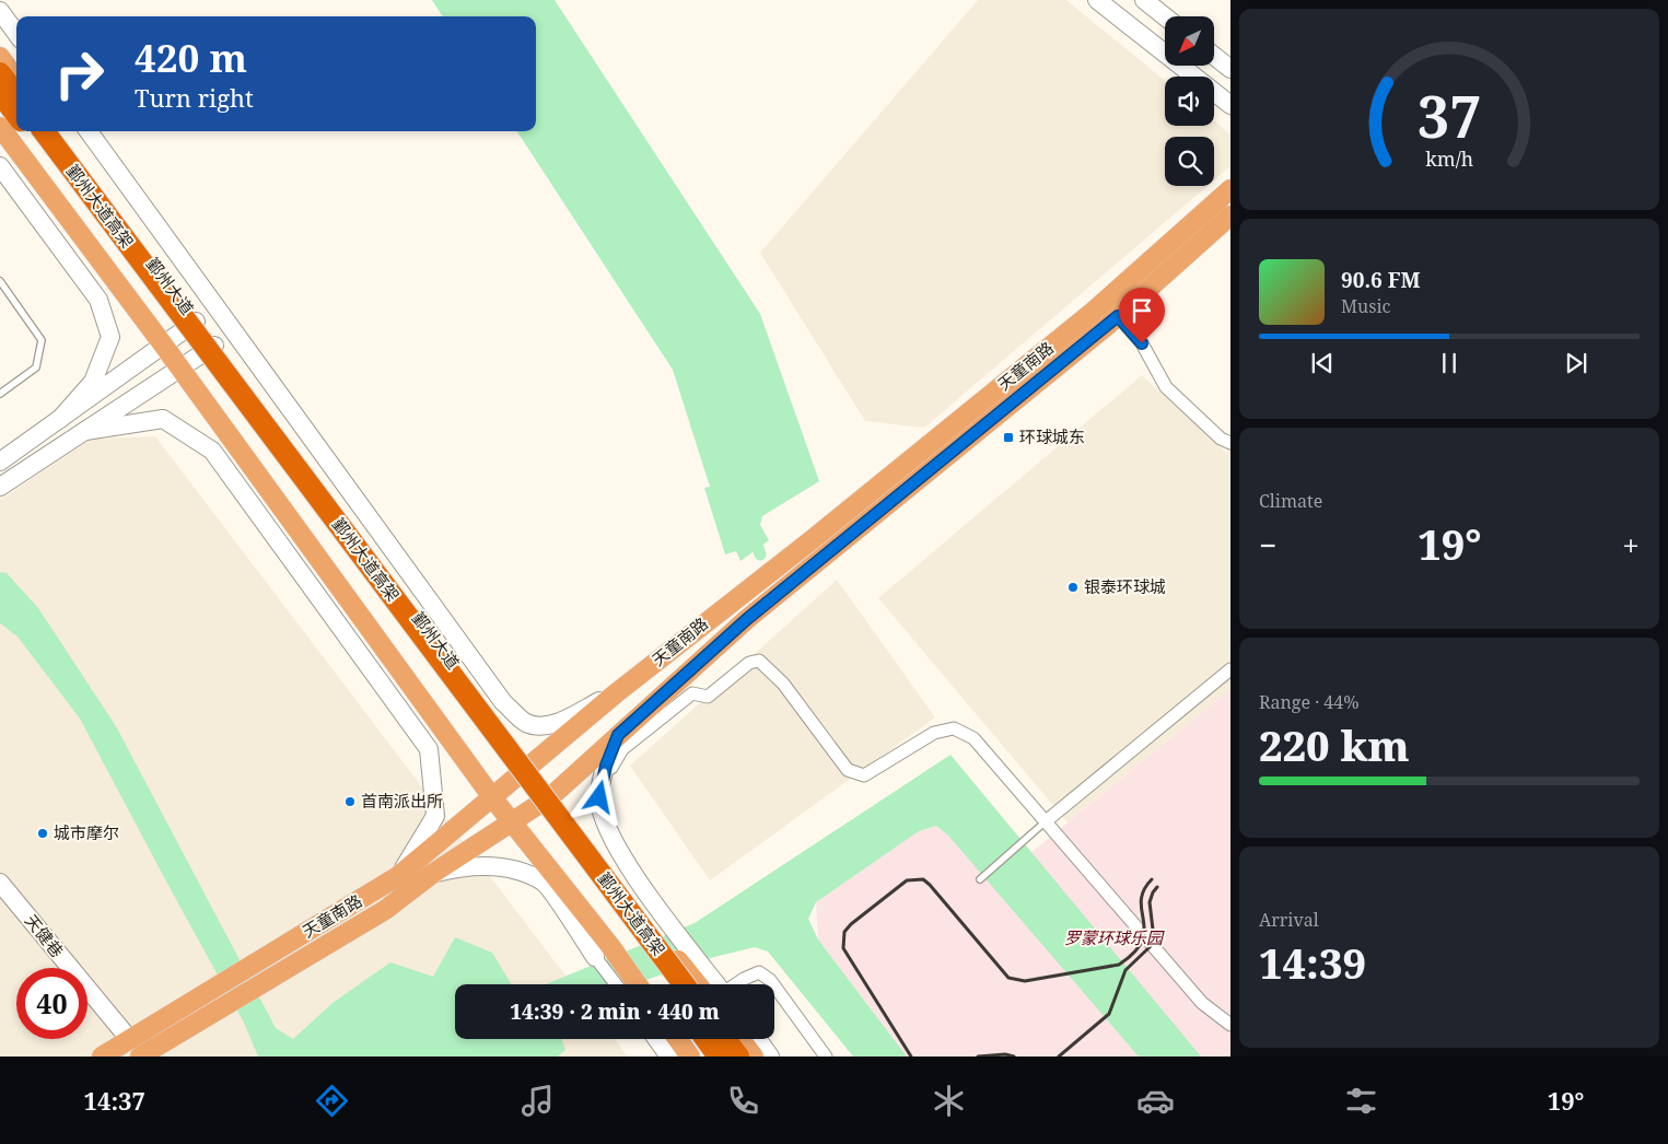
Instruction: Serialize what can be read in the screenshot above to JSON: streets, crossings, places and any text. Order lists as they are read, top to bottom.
{
  "streets": {
    "highway": ["鄞州大道高架"],
    "main road": ["鄞州大道", "天童南路"],
    "street": ["天健巷"]
  },
  "crossings": [
    ["鄞州大道高架", "鄞州大道"],
    ["鄞州大道", "天童南路"],
    ["天童南路", "天健巷"]
  ],
  "parks": ["罗蒙环球乐园"],
  "places": {
    "transit": ["环球城东"],
    "other": ["银泰环球城", "首南派出所", "城市摩尔"]
  },
  "north": "bottom left",
  "page": {
    "turn": ["420 m", "Turn right"],
    "song": ["90.6 FM", "Music"],
    "tile": [
      "Climate",
      ["Range · 44%", "220 km"],
      ["Arrival", "14:39"]
    ],
    "heat": ["−", "19°", "+"],
    "limit": "40",
    "trip": "14:39 · 2 min · 440 m",
    "tabs": ["14:37", "19°"],
    "gauge": ["37", "km/h"]
  }
}
